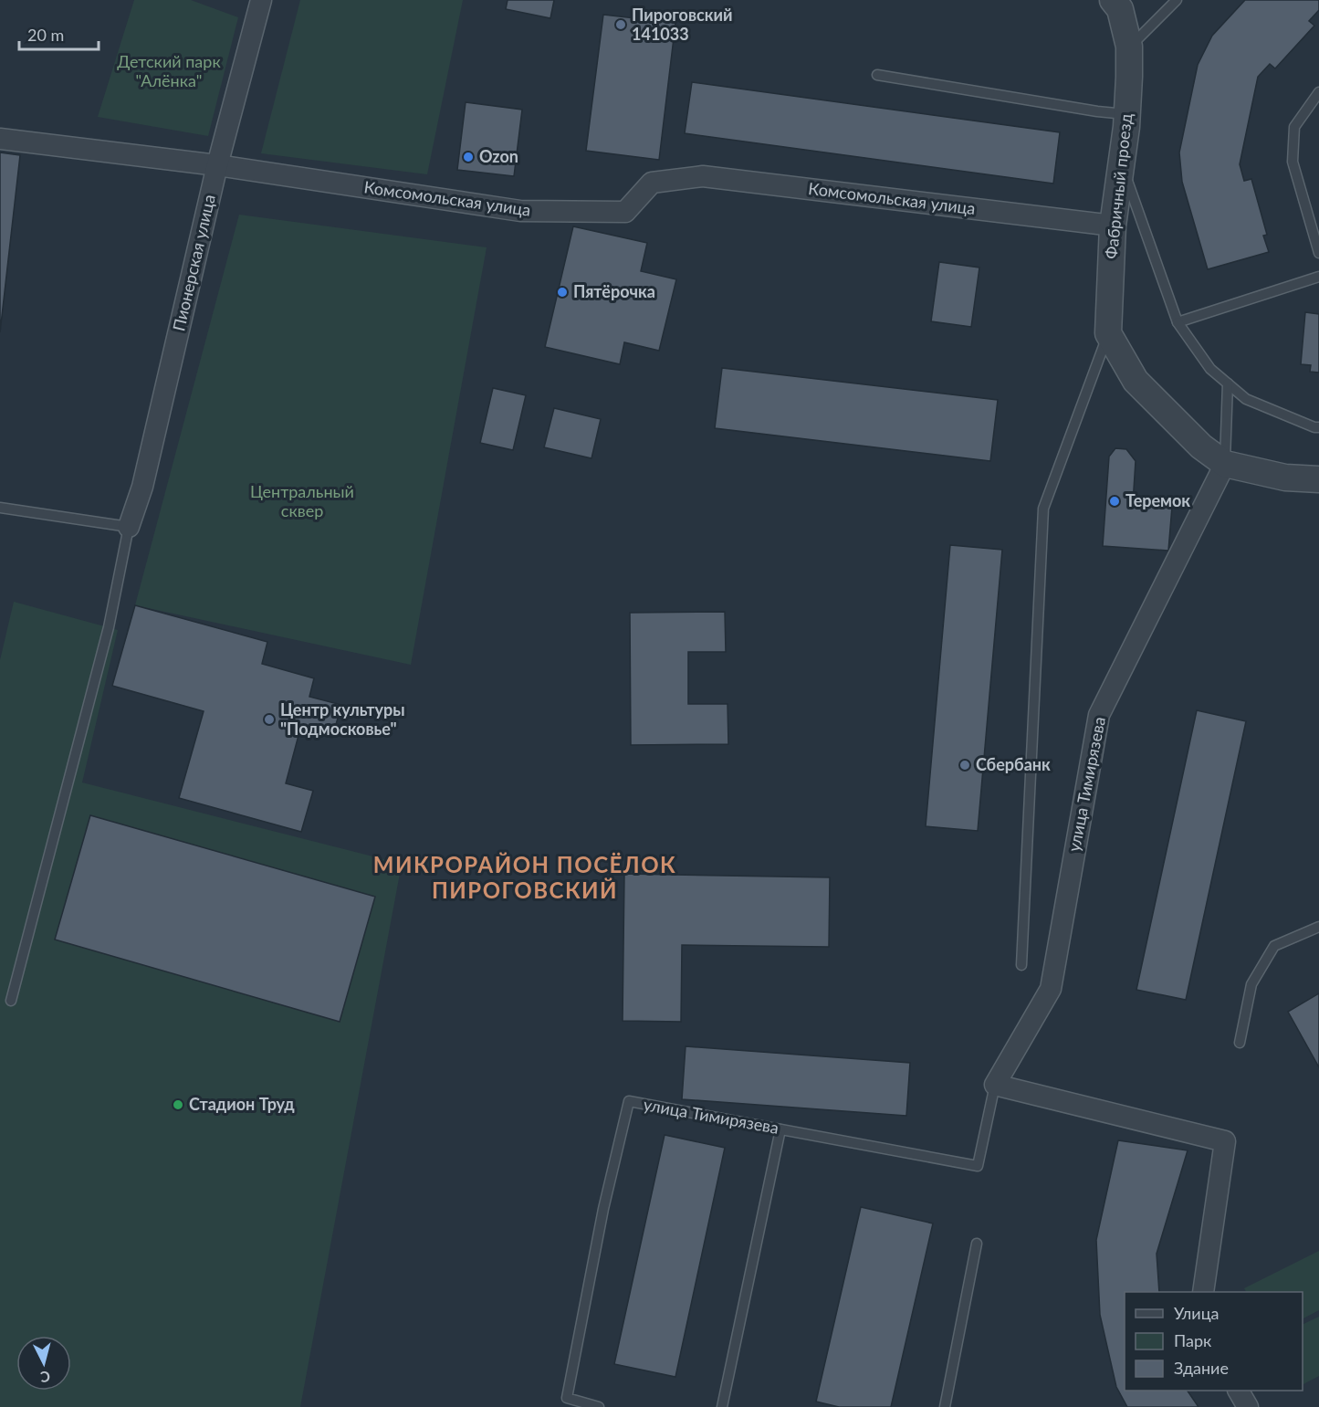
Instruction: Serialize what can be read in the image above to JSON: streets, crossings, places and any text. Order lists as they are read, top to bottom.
{
  "streets": {
    "street": [
      "Фабричный проезд",
      "Комсомольская улица",
      "Пионерская улица",
      "улица Тимирязева"
    ]
  },
  "crossings": [
    ["Фабричный проезд", "Комсомольская улица"],
    ["Комсомольская улица", "Пионерская улица"]
  ],
  "districts": ["МИКРОРАЙОН ПОСЁЛОК ПИРОГОВСКИЙ"],
  "parks": ["Детский парк \"Алёнка\"", "Центральный сквер"],
  "places": [
    "Пироговский 141033",
    "Ozon",
    "Пятёрочка",
    "Теремок",
    "Центр культуры \"Подмосковье\"",
    "Сбербанк",
    "Стадион Труд"
  ],
  "legend": ["Улица", "Парк", "Здание"],
  "scale_bar": "20 m",
  "north": "bottom"
}
